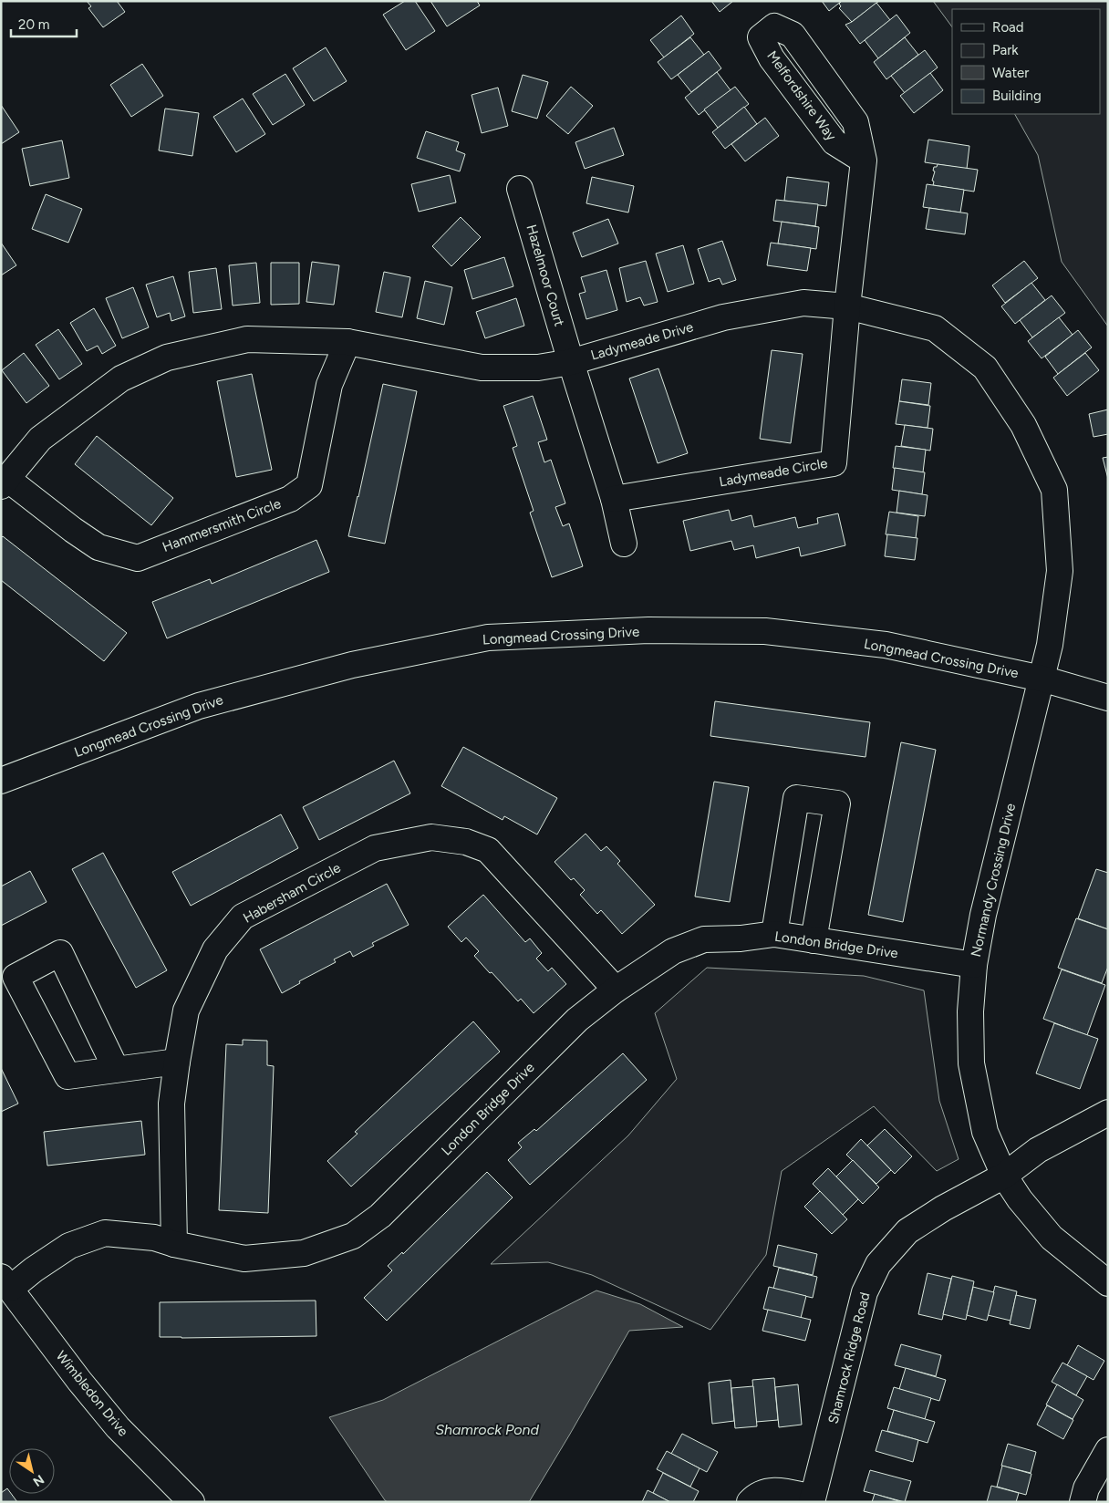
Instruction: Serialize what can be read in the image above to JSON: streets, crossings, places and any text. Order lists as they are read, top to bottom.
{
  "streets": {
    "street": [
      "Melfordshire Way",
      "Hazelmoor Court",
      "Ladymeade Drive",
      "Ladymeade Circle",
      "Hammersmith Circle",
      "Longmead Crossing Drive",
      "Normandy Crossing Drive",
      "Habersham Circle",
      "London Bridge Drive",
      "Shamrock Ridge Road",
      "Wimbledon Drive"
    ]
  },
  "crossings": [
    ["Melfordshire Way", "Ladymeade Drive"],
    ["Melfordshire Way", "Ladymeade Circle"],
    ["Hazelmoor Court", "Ladymeade Drive"],
    ["Ladymeade Drive", "Ladymeade Circle"],
    ["Ladymeade Drive", "Hammersmith Circle"],
    ["Ladymeade Drive", "Longmead Crossing Drive"],
    ["Ladymeade Drive", "Normandy Crossing Drive"],
    ["Longmead Crossing Drive", "Normandy Crossing Drive"],
    ["Normandy Crossing Drive", "London Bridge Drive"],
    ["Normandy Crossing Drive", "Shamrock Ridge Road"],
    ["Habersham Circle", "London Bridge Drive"],
    ["London Bridge Drive", "Wimbledon Drive"]
  ],
  "water": ["Shamrock Pond"],
  "legend": [
    "Road",
    "Park",
    "Water",
    "Building"
  ],
  "scale_bar": "20 m",
  "north": "bottom right"
}
